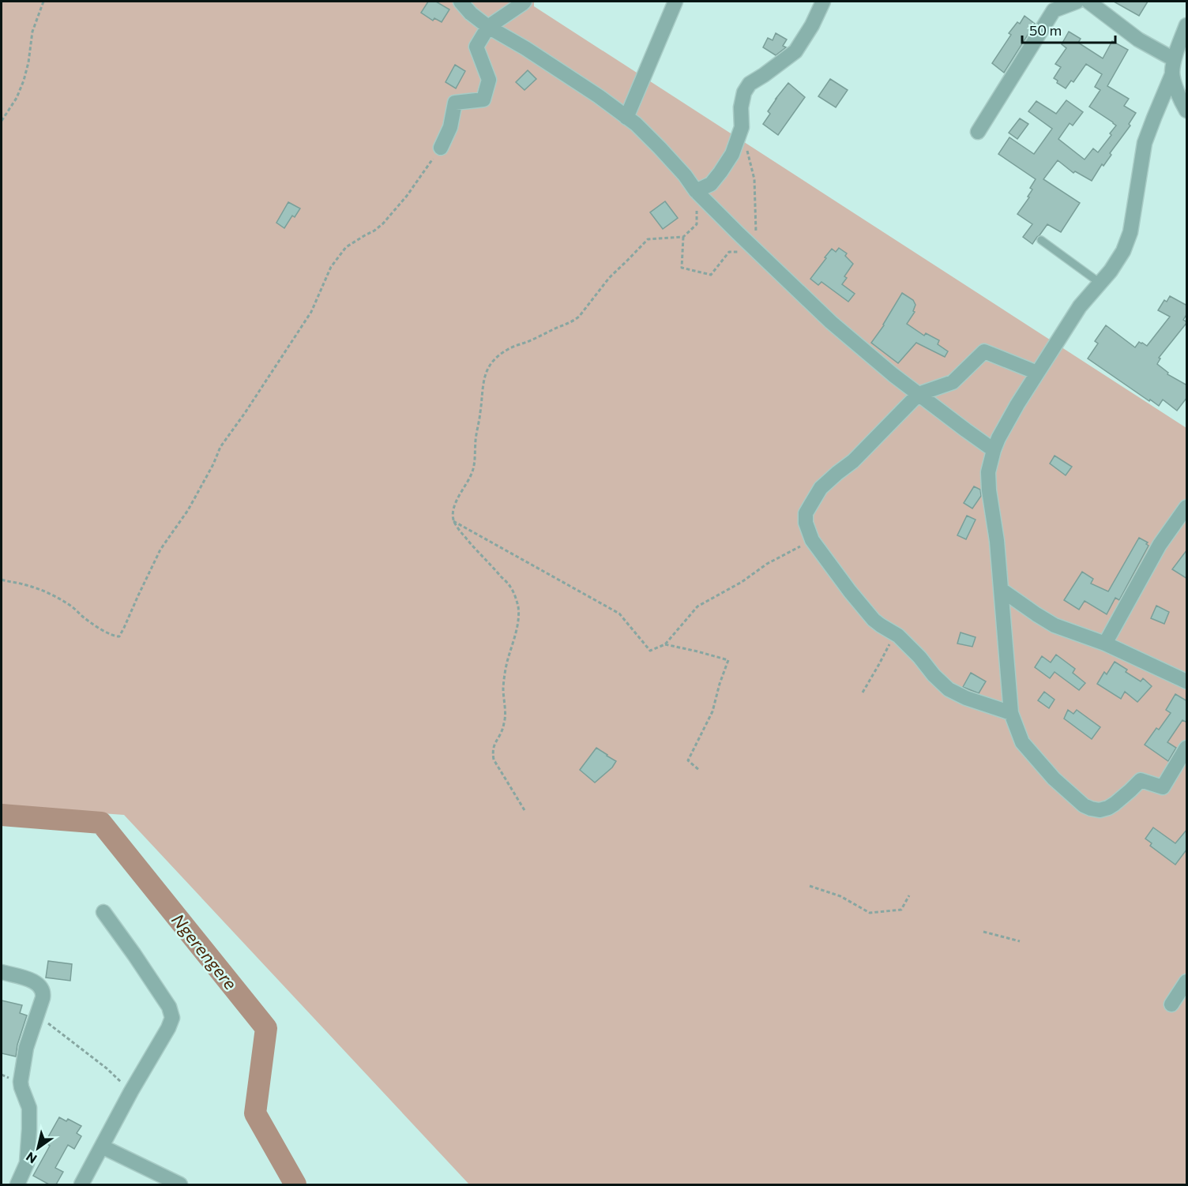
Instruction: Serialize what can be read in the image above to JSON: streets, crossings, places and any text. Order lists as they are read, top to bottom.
{
  "water": ["Ngerengere"],
  "scale_bar": "50 m",
  "north": "bottom left"
}
